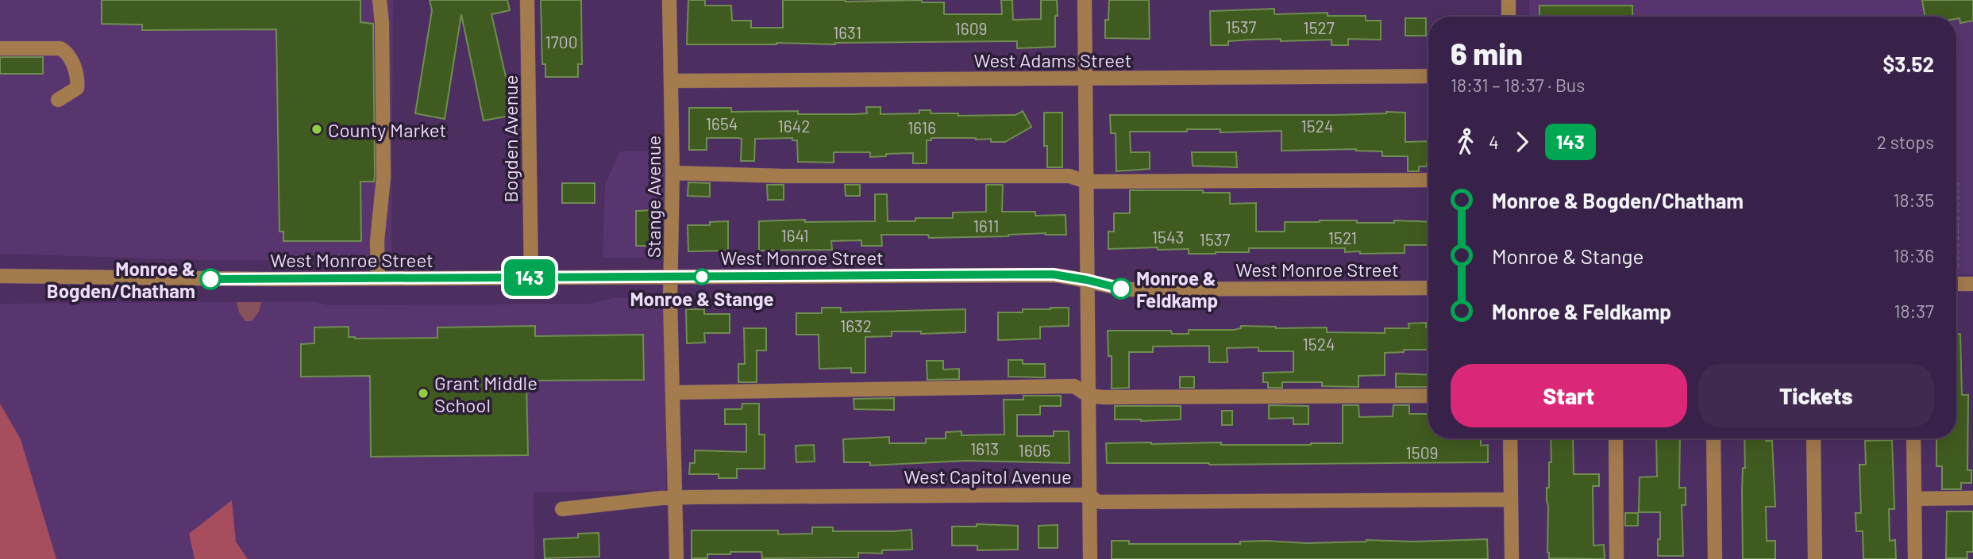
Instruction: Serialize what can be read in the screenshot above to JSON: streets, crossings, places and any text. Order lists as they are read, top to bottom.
{
  "streets": {
    "street": [
      "West Adams Street",
      "Bogden Avenue",
      "Stange Avenue",
      "West Monroe Street",
      "West Capitol Avenue"
    ]
  },
  "crossings": [
    ["West Adams Street", "Stange Avenue"],
    ["Bogden Avenue", "West Monroe Street"],
    ["Stange Avenue", "West Monroe Street"],
    ["Stange Avenue", "West Capitol Avenue"]
  ],
  "places": [
    "County Market",
    "Monroe & Stange",
    "Monroe & Bogden/Chatham",
    "Monroe & Feldkamp",
    "Grant Middle School"
  ],
  "lines": ["bus line 143"],
  "house_numbers": [
    "1537",
    "1527",
    "1609",
    "1631",
    "1700",
    "1654",
    "1642",
    "1524",
    "1616",
    "1611",
    "1641",
    "1543",
    "1521",
    "1537",
    "1632",
    "1524",
    "1613",
    "1605",
    "1509"
  ],
  "page": {
    "on_map": "143",
    "heading": ["6 min", "18:31 – 18:37 · Bus", "$3.52"],
    "legs": ["4", "143", "2 stops"],
    "list": [
      {
        "name": "Monroe & Bogden/Chatham",
        "value": "18:35"
      },
      {
        "name": "Monroe & Stange",
        "value": "18:36"
      },
      {
        "name": "Monroe & Feldkamp",
        "value": "18:37"
      }
    ],
    "buttons": ["Start", "Tickets"]
  }
}
